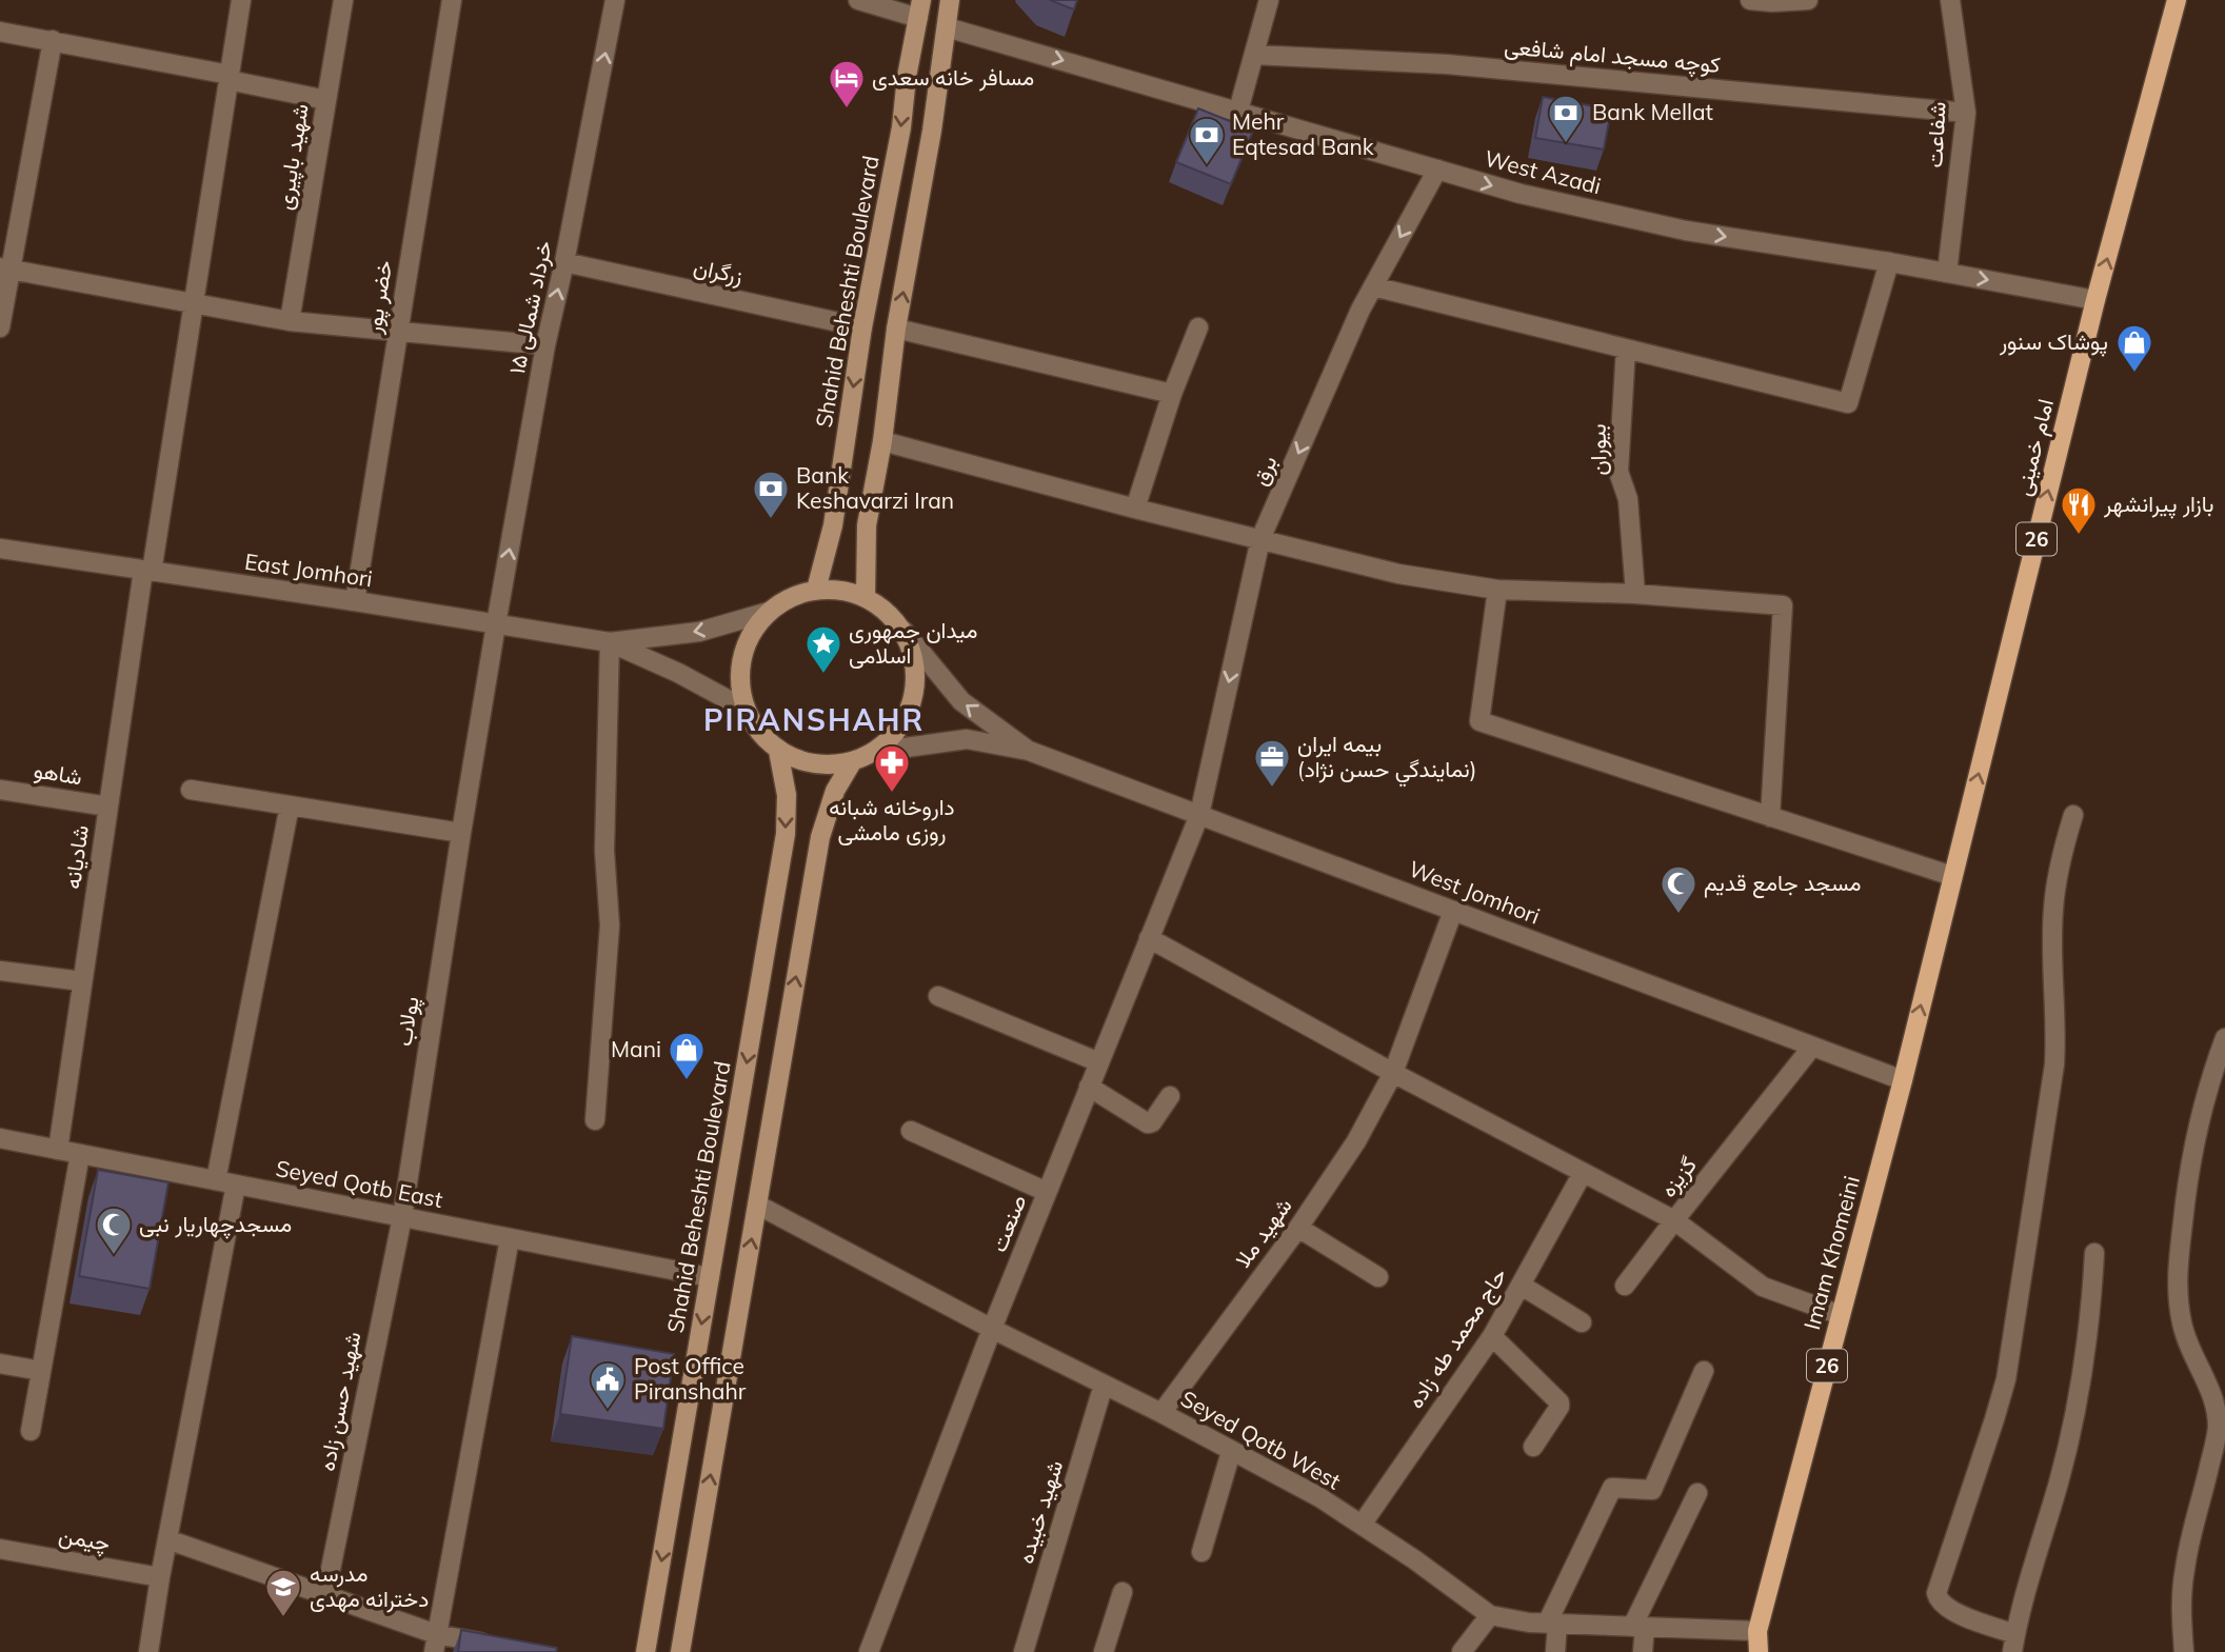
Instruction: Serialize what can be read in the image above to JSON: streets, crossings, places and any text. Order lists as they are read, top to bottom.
{
  "streets": {
    "main road": [
      "Shahid Beheshti Boulevard",
      "امام خمینی",
      "26",
      "Imam Khomeini"
    ],
    "street": [
      "کوچه مسجد امام شافعی",
      "شفاعت",
      "شهید باپیری",
      "West Azadi",
      "زرگران",
      "خضر پور",
      "۱۵ خرداد شمالی",
      "بیوران",
      "برق",
      "East Jomhori",
      "شاهو",
      "شادیانه",
      "West Jomhori",
      "پولاب",
      "گزیزه",
      "Seyed Qotb East",
      "صنعت",
      "شهید ملا",
      "حاج محمد طه زاده",
      "شهید حسن زاده",
      "Seyed Qotb West",
      "شهید خبیده",
      "چیمن"
    ]
  },
  "crossings": [
    ["کوچه مسجد امام شافعی", "شفاعت"],
    ["شفاعت", "West Azadi"],
    ["West Azadi", "امام خمینی"],
    ["West Azadi", "برق"],
    ["زرگران", "Shahid Beheshti Boulevard"],
    ["زرگران", "۱۵ خرداد شمالی"],
    ["Shahid Beheshti Boulevard", "Seyed Qotb East"],
    ["خضر پور", "East Jomhori"],
    ["۱۵ خرداد شمالی", "East Jomhori"],
    ["۱۵ خرداد شمالی", "پولاب"],
    ["امام خمینی", "West Jomhori"],
    ["امام خمینی", "Imam Khomeini"],
    ["برق", "West Jomhori"],
    ["برق", "صنعت"],
    ["East Jomhori", "شادیانه"],
    ["شاهو", "شادیانه"],
    ["شادیانه", "Seyed Qotb East"],
    ["West Jomhori", "گزیزه"],
    ["West Jomhori", "صنعت"],
    ["West Jomhori", "شهید ملا"],
    ["West Jomhori", "Imam Khomeini"],
    ["پولاب", "Seyed Qotb East"],
    ["پولاب", "شهید حسن زاده"],
    ["گزیزه", "Imam Khomeini"],
    ["Seyed Qotb East", "شهید حسن زاده"],
    ["صنعت", "Seyed Qotb West"],
    ["شهید ملا", "Seyed Qotb West"],
    ["Imam Khomeini", "Seyed Qotb West"],
    ["حاج محمد طه زاده", "Seyed Qotb West"],
    ["Seyed Qotb West", "شهید خبیده"]
  ],
  "one_way": [
    "West Azadi",
    "۱۵ خرداد شمالی",
    "امام خمینی",
    "برق"
  ],
  "districts": ["PIRANSHAHR"],
  "places": {
    "hotel": ["مسافر خانه سعدی"],
    "bank": ["Bank Mellat", "Mehr Eqtesad Bank", "Bank Keshavarzi Iran"],
    "shop": ["پوشاک سنور", "Mani"],
    "restaurant": ["بازار پیرانشهر"],
    "place": ["میدان جمهوری اسلامی"],
    "office": ["بيمه ايران (نمايندگي حسن نژاد)"],
    "pharmacy": ["داروخانه شبانه روزی مامشی"],
    "mosque": ["مسجد جامع قدیم", "مسجدچهاریار نبی"],
    "public building": ["Post Office Piranshahr"],
    "school or university": ["مدرسه دخترانه مهدی"]
  }
}
